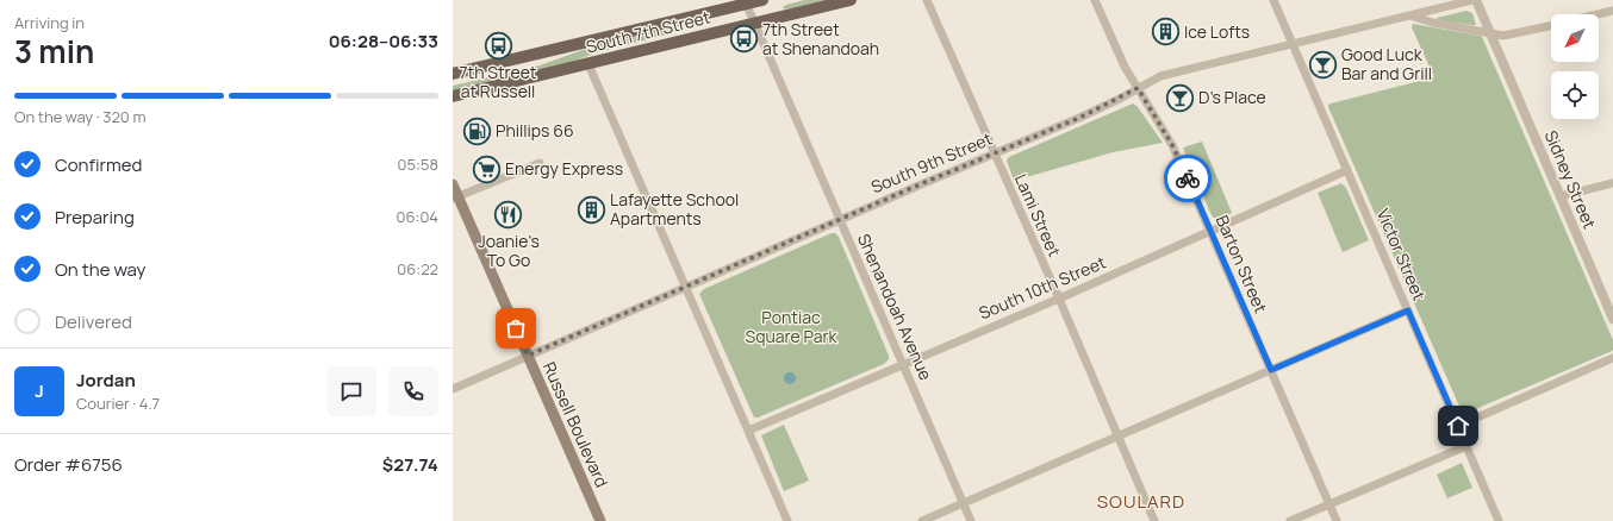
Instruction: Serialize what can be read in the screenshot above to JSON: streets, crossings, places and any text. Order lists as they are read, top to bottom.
{
  "streets": {
    "main road": ["South 7th Street", "Russell Boulevard"],
    "street": [
      "South 9th Street",
      "Sidney Street",
      "Lami Street",
      "Victor Street",
      "Barton Street",
      "South 10th Street",
      "Shenandoah Avenue"
    ]
  },
  "crossings": [
    ["South 7th Street", "Shenandoah Avenue"],
    ["South 9th Street", "Sidney Street"],
    ["South 9th Street", "Lami Street"],
    ["South 9th Street", "Victor Street"],
    ["South 9th Street", "Barton Street"],
    ["South 9th Street", "Shenandoah Avenue"],
    ["South 9th Street", "Russell Boulevard"],
    ["Lami Street", "South 10th Street"],
    ["Victor Street", "South 10th Street"],
    ["Barton Street", "South 10th Street"],
    ["South 10th Street", "Shenandoah Avenue"]
  ],
  "districts": ["SOULARD"],
  "parks": ["Pontiac Square Park"],
  "places": {
    "building": ["Ice Lofts", "Lafayette School Apartments"],
    "bus stop": ["7th Street at Shenandoah", "7th Street at Russell"],
    "bar": ["Good Luck Bar and Grill", "D's Place"],
    "fuel station": ["Phillips 66"],
    "supermarket": ["Energy Express"],
    "restaurant": ["Joanie's To Go"]
  },
  "north": "bottom left",
  "page": {
    "heading": ["3 min", "Arriving in", "06:28–06:33"],
    "panel": [
      "Jordan",
      "Courier · 4.7",
      "Order #6756",
      "$27.74"
    ],
    "bar": "On the way · 320 m",
    "list": [
      ["Confirmed", "05:58"],
      ["Preparing", "06:04"],
      ["On the way", "06:22"],
      "Delivered"
    ],
    "round": "J"
  }
}
